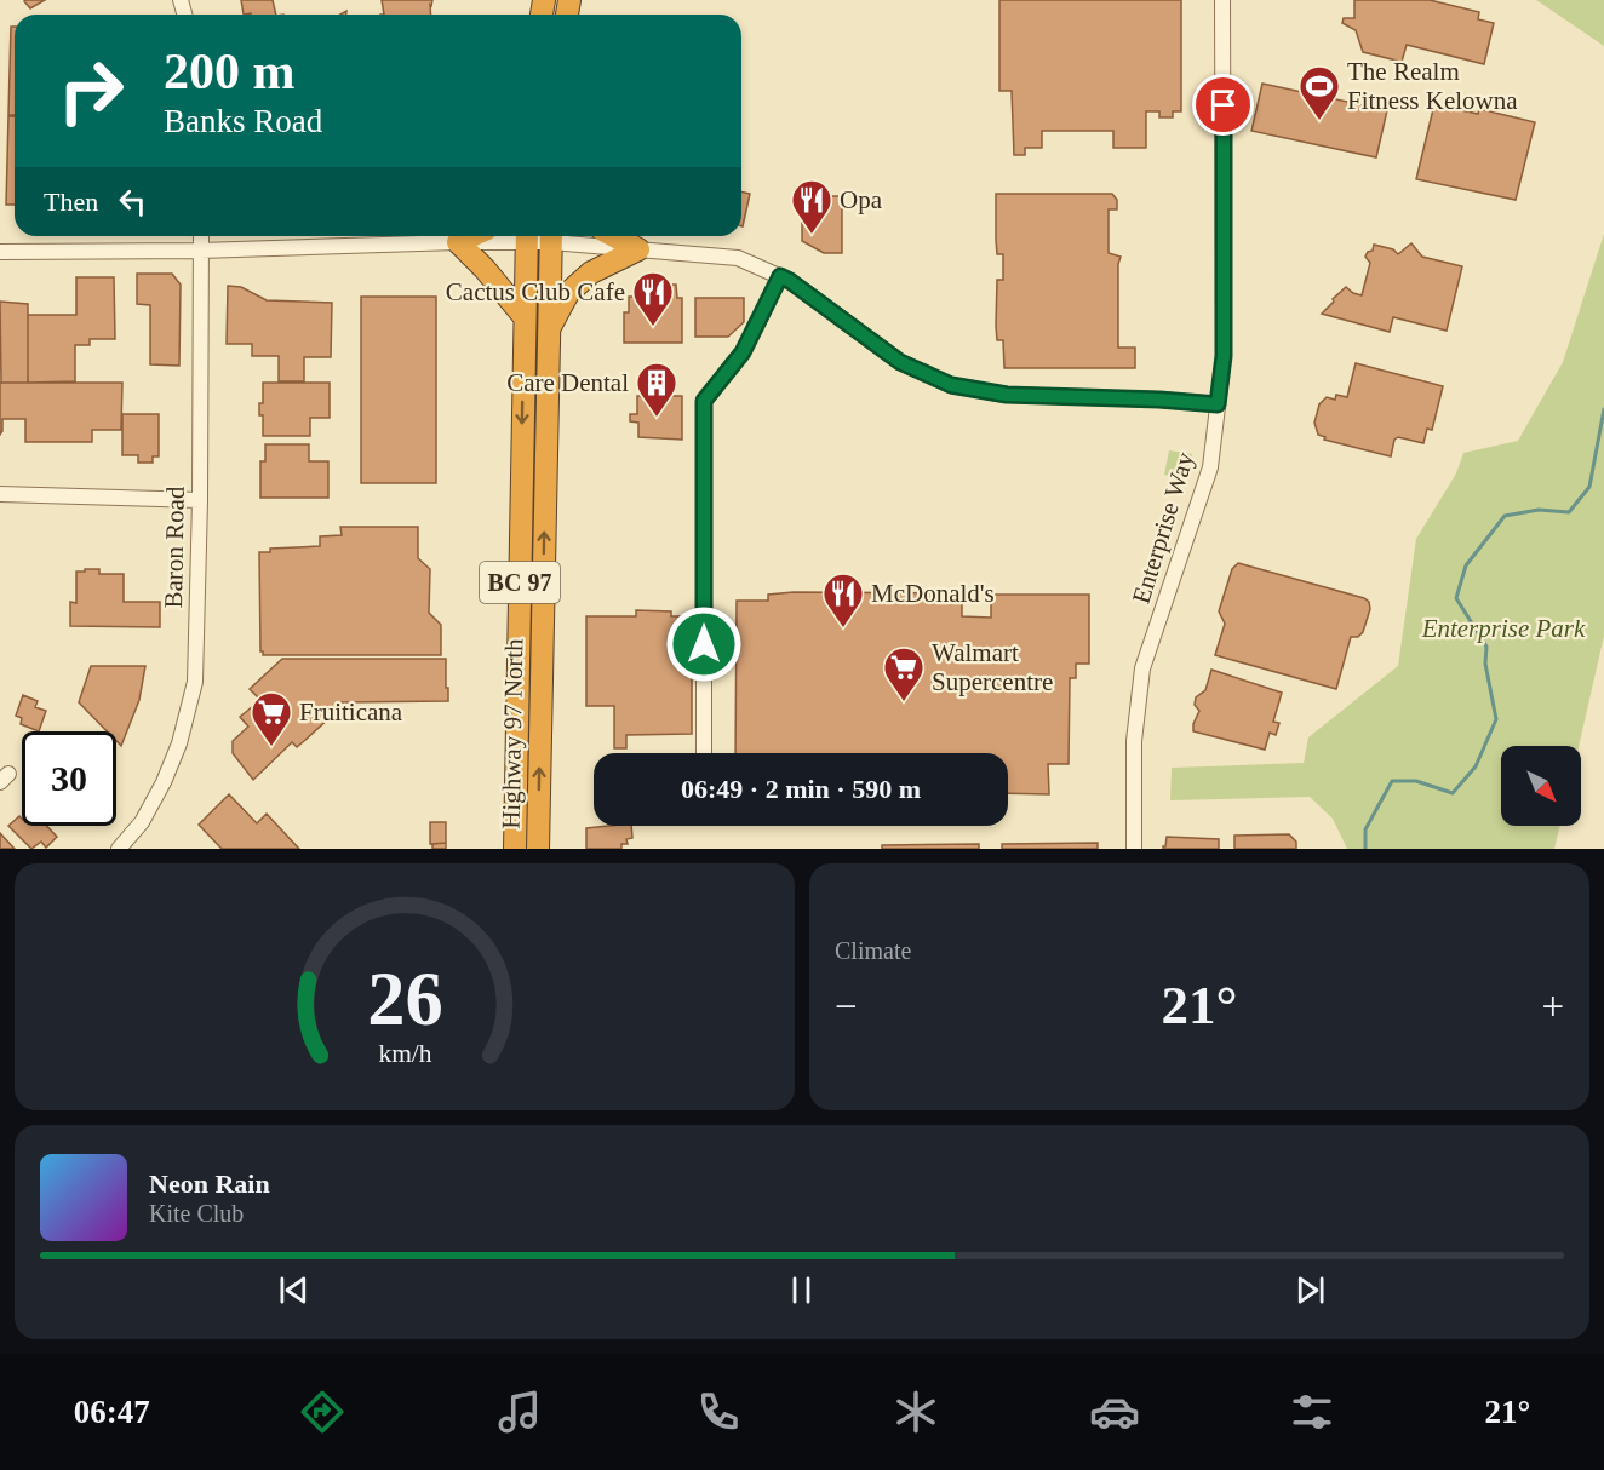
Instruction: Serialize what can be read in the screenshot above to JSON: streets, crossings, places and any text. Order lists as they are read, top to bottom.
{
  "streets": {
    "highway": ["BC 97", "Highway 97 North"],
    "street": ["Enterprise Way", "Baron Road"]
  },
  "parks": ["Enterprise Park"],
  "places": {
    "sports": ["The Realm Fitness Kelowna"],
    "restaurant": ["Opa", "Cactus Club Cafe", "McDonald's"],
    "building": ["Care Dental"],
    "supermarket": ["Walmart Supercentre", "Fruiticana"]
  },
  "north": "bottom right",
  "page": {
    "turn": ["200 m", "Banks Road"],
    "then": "Then",
    "limit": "30",
    "trip": "06:49 · 2 min · 590 m",
    "tile": "Climate",
    "heat": ["−", "21°", "+"],
    "song": ["Neon Rain", "Kite Club"],
    "tabs": ["06:47", "21°"],
    "gauge": ["26", "km/h"]
  }
}
